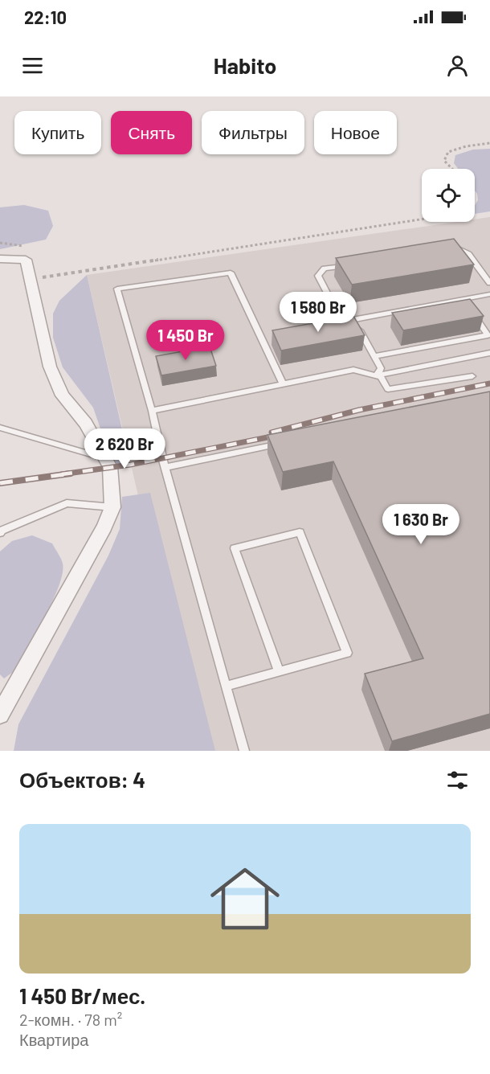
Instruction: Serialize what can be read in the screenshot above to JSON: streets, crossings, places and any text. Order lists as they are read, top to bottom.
{
  "page": {
    "status": "22:10",
    "header": "Habito",
    "chip": [
      "Купить",
      "Снять",
      "Фильтры",
      "Новое"
    ],
    "price": [
      "1 580 Br",
      "1 450 Br",
      "2 620 Br",
      "1 630 Br"
    ],
    "heading": "Объектов: 4",
    "list": [
      {
        "name": "1 450 Br/мес.",
        "note": "2-комн. · 78 m² · Квартира"
      }
    ]
  }
}
